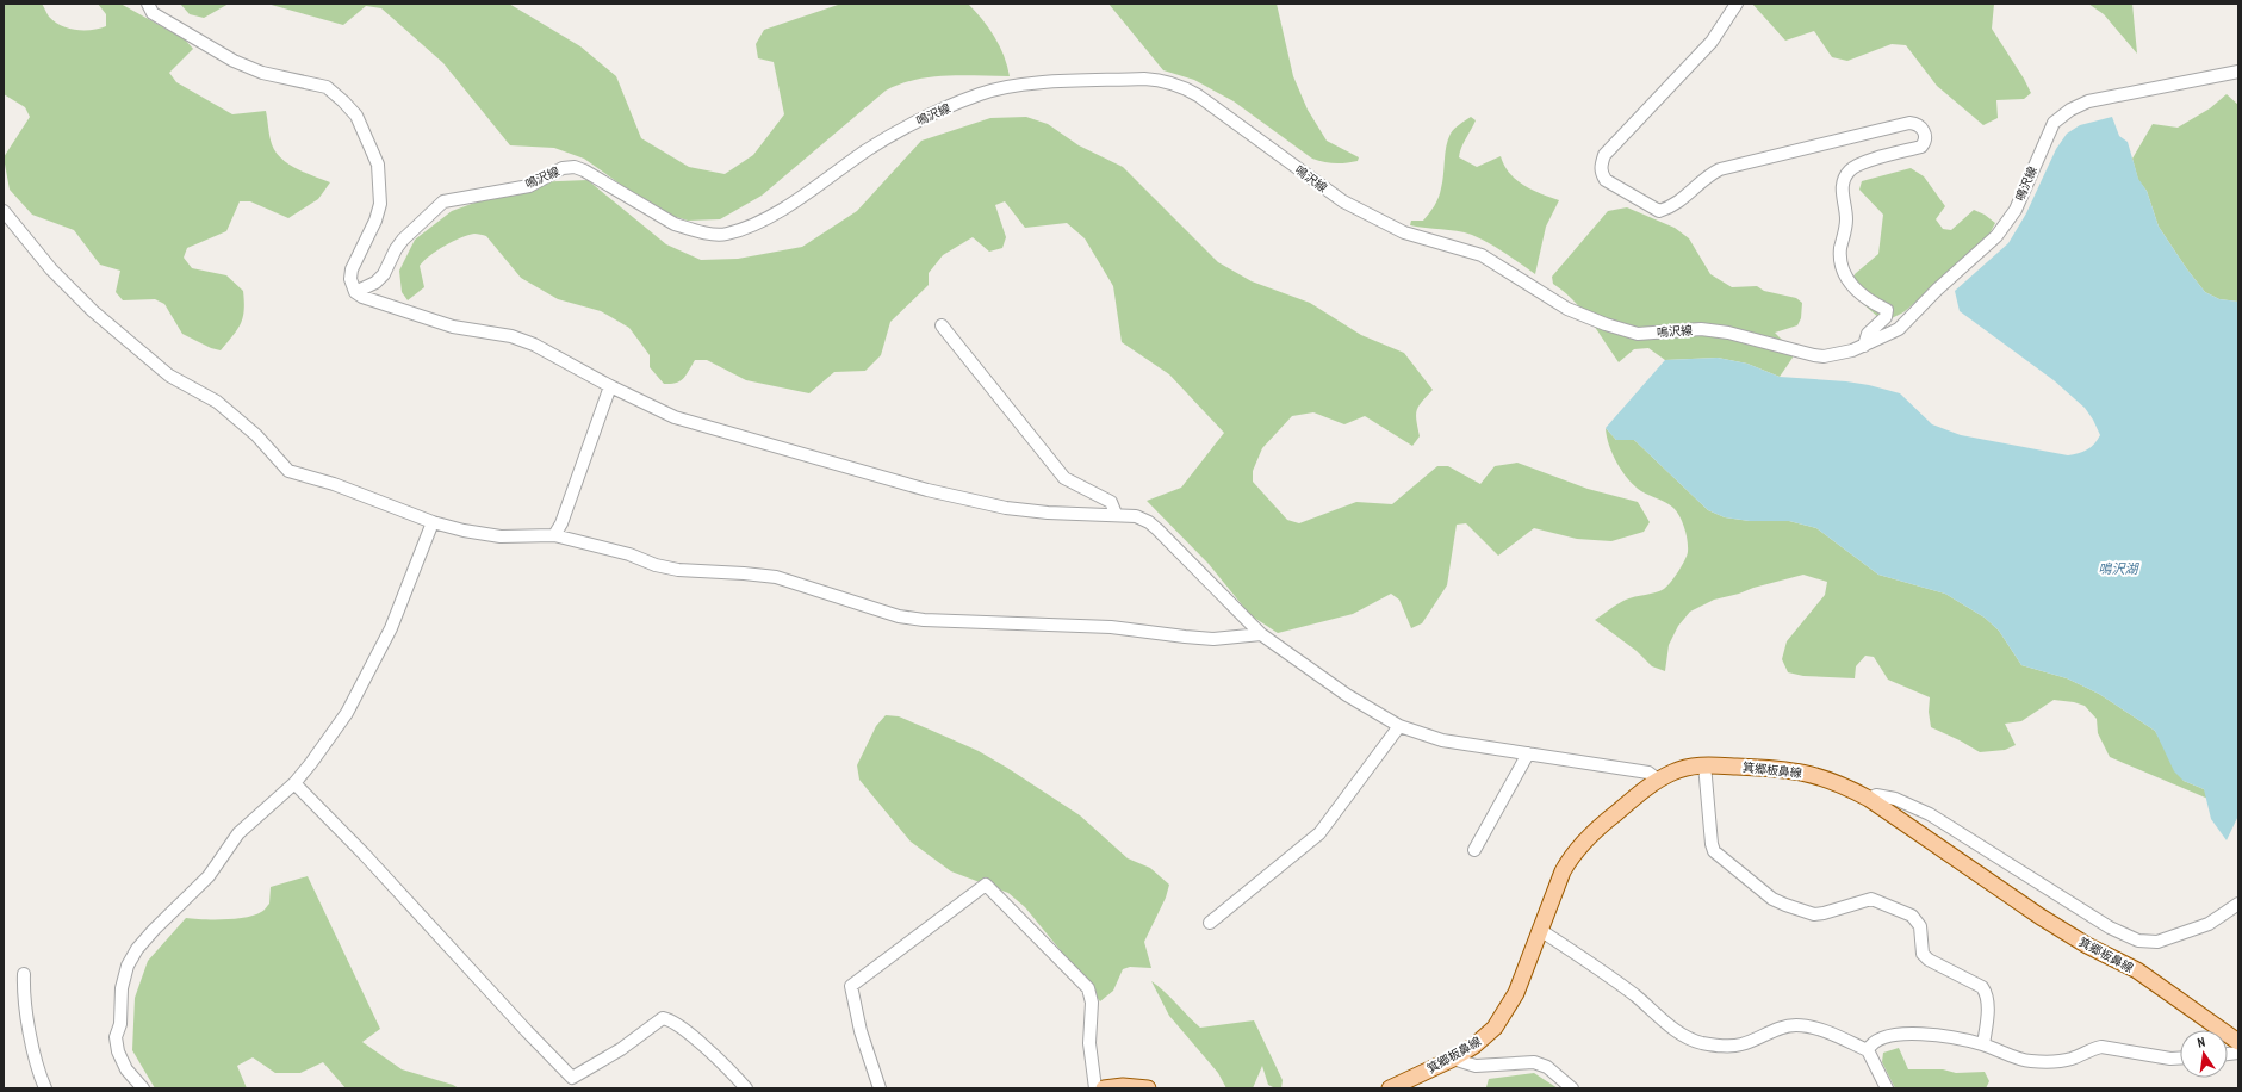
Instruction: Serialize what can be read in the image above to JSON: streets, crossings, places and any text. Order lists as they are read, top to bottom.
{
  "streets": {
    "main road": ["箕郷板鼻線"],
    "street": ["鳴沢線"]
  },
  "water": ["鳴沢湖"],
  "north": "top"
}
